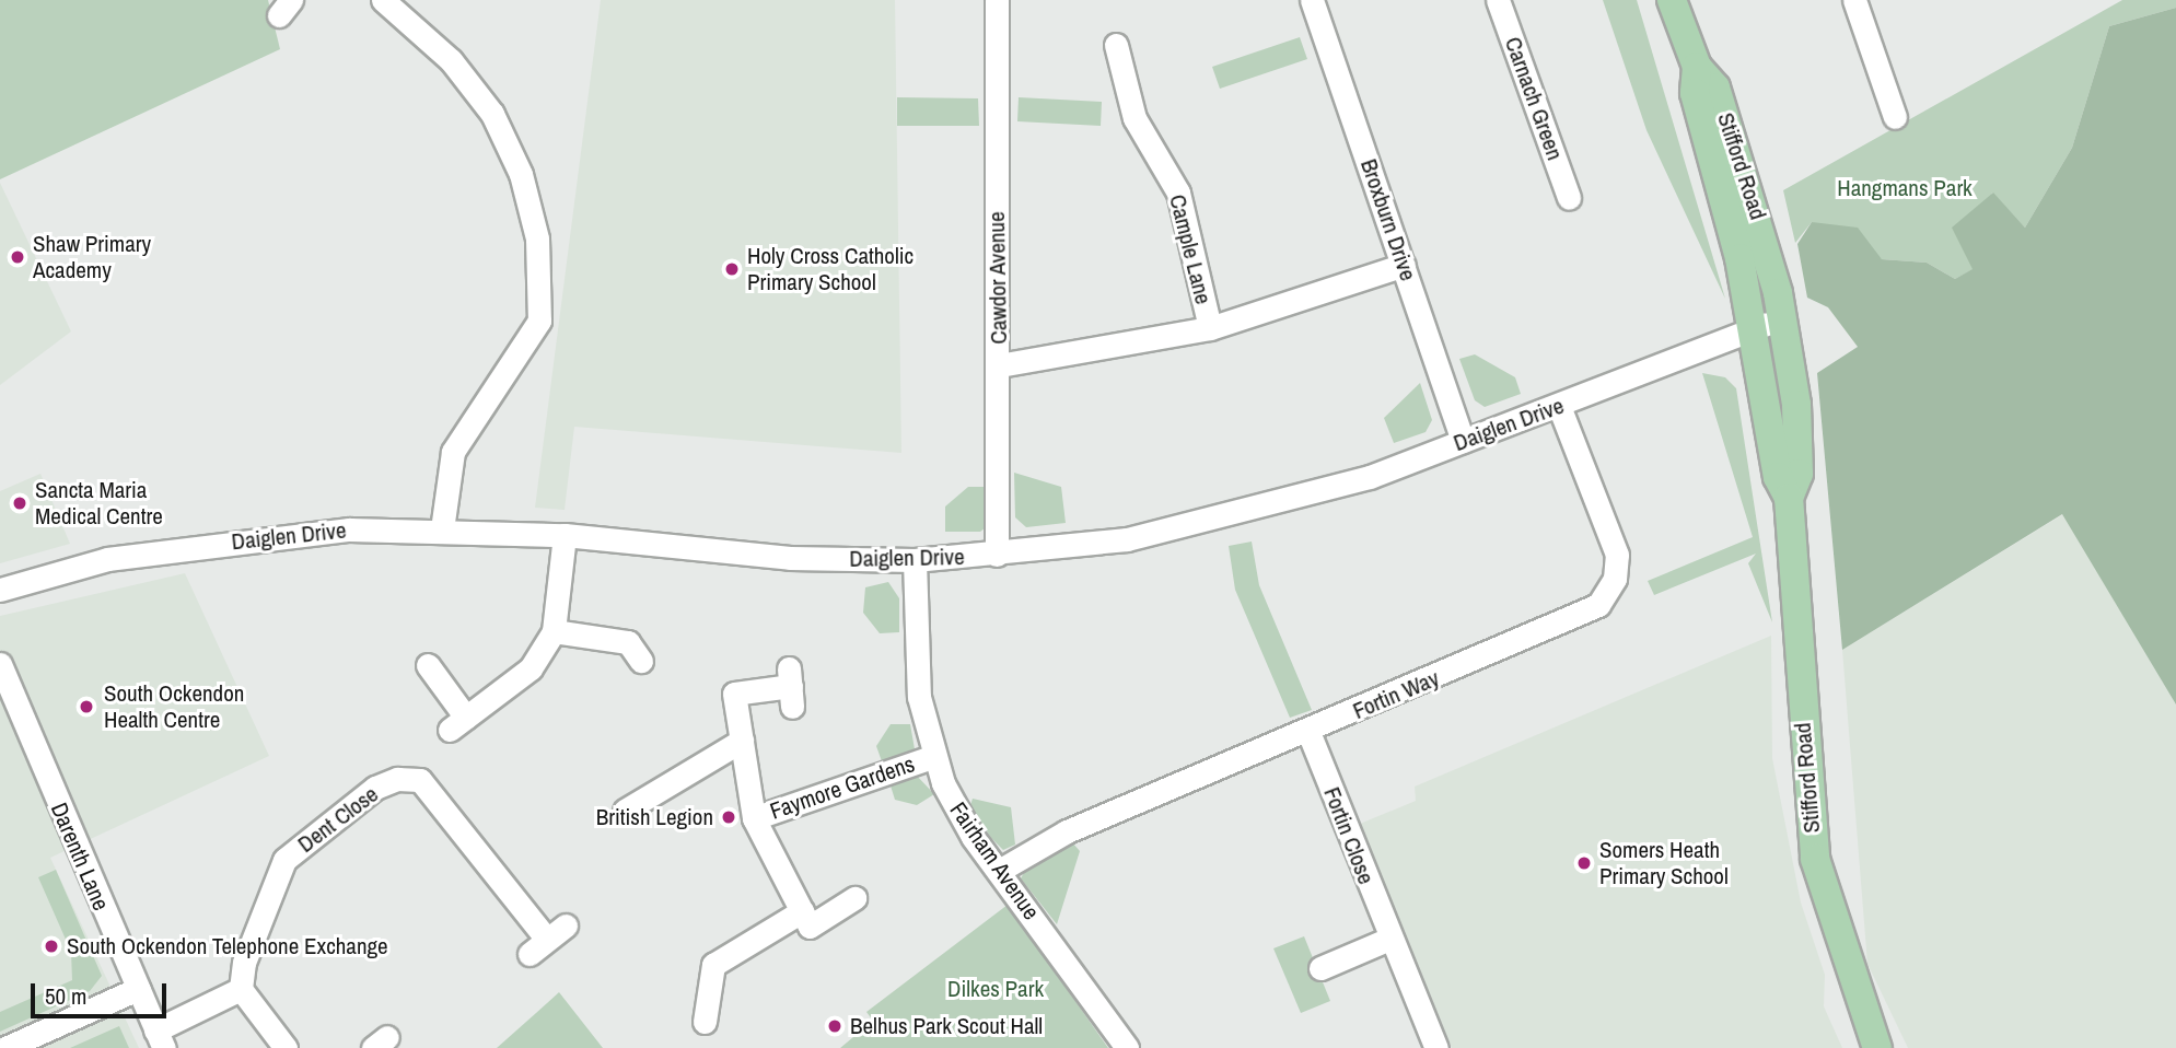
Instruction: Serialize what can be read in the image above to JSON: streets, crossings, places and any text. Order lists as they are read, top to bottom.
{
  "streets": {
    "main road": ["Stifford Road"],
    "street": [
      "Carnach Green",
      "Broxburn Drive",
      "Cample Lane",
      "Cawdor Avenue",
      "Daiglen Drive",
      "Fortin Way",
      "Faymore Gardens",
      "Dent Close",
      "Fortin Close",
      "Darenth Lane",
      "Fairham Avenue"
    ]
  },
  "crossings": [
    ["Stifford Road", "Daiglen Drive"],
    ["Broxburn Drive", "Cample Lane"],
    ["Broxburn Drive", "Daiglen Drive"],
    ["Cample Lane", "Cawdor Avenue"],
    ["Cawdor Avenue", "Daiglen Drive"],
    ["Daiglen Drive", "Fortin Way"],
    ["Daiglen Drive", "Fairham Avenue"],
    ["Fortin Way", "Fortin Close"],
    ["Fortin Way", "Fairham Avenue"],
    ["Faymore Gardens", "Fairham Avenue"]
  ],
  "parks": ["Hangmans Park", "Dilkes Park"],
  "places": [
    "Shaw Primary Academy",
    "Holy Cross Catholic Primary School",
    "Sancta Maria Medical Centre",
    "South Ockendon Health Centre",
    "British Legion",
    "Somers Heath Primary School",
    "South Ockendon Telephone Exchange",
    "Belhus Park Scout Hall"
  ],
  "scale_bar": "50 m"
}
